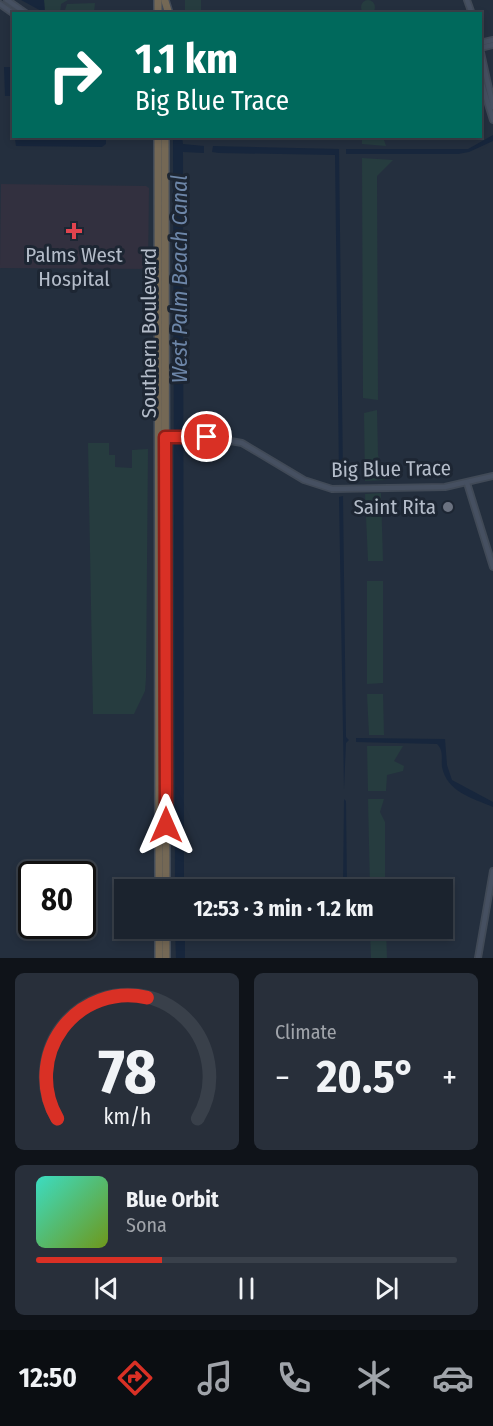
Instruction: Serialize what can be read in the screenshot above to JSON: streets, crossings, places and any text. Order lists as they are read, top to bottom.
{
  "streets": {
    "highway": ["Southern Boulevard"],
    "street": ["Big Blue Trace"]
  },
  "crossings": [
    ["Southern Boulevard", "Big Blue Trace"]
  ],
  "water": ["West Palm Beach Canal"],
  "places": {
    "health": ["Palms West Hospital"],
    "other": ["Saint Rita"]
  },
  "page": {
    "turn": ["1.1 km", "Big Blue Trace"],
    "limit": "80",
    "trip": "12:53 · 3 min · 1.2 km",
    "tile": "Climate",
    "heat": ["−", "20.5°", "+"],
    "song": ["Blue Orbit", "Sona"],
    "tabs": "12:50",
    "gauge": ["78", "km/h"]
  }
}
